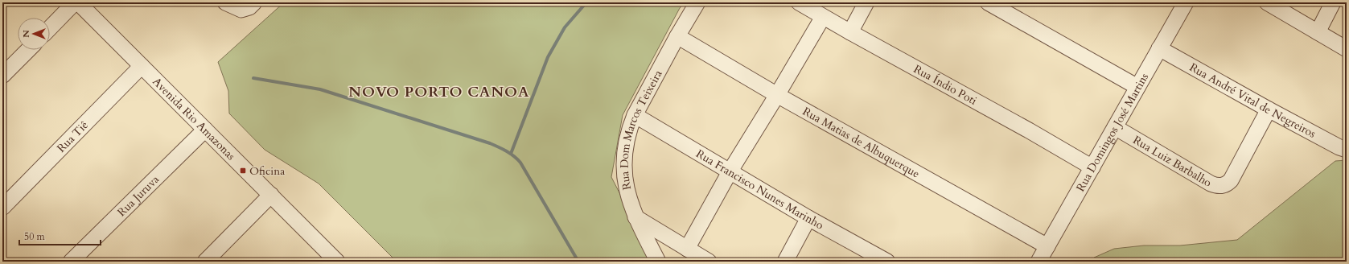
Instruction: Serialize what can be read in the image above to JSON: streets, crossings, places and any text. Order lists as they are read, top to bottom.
{
  "streets": {
    "street": [
      "Rua Índio Poti",
      "Rua André Vital de Negreiros",
      "Avenida Rio Amazonas",
      "Rua Dom Marcos Teixeira",
      "Rua Domingos José Martins",
      "Rua Tiê",
      "Rua Matias de Albuquerque",
      "Rua Luiz Barbalho",
      "Rua Francisco Nunes Marinho",
      "Rua Juruva"
    ]
  },
  "crossings": [
    ["Rua Índio Poti", "Rua Domingos José Martins"],
    ["Rua André Vital de Negreiros", "Rua Domingos José Martins"],
    ["Rua André Vital de Negreiros", "Rua Luiz Barbalho"],
    ["Avenida Rio Amazonas", "Rua Tiê"],
    ["Avenida Rio Amazonas", "Rua Juruva"],
    ["Rua Dom Marcos Teixeira", "Rua Matias de Albuquerque"],
    ["Rua Dom Marcos Teixeira", "Rua Francisco Nunes Marinho"],
    ["Rua Domingos José Martins", "Rua Matias de Albuquerque"],
    ["Rua Domingos José Martins", "Rua Luiz Barbalho"]
  ],
  "districts": ["NOVO PORTO CANOA"],
  "places": {
    "transit": ["Oficina"]
  },
  "scale_bar": "50 m",
  "north": "left"
}
